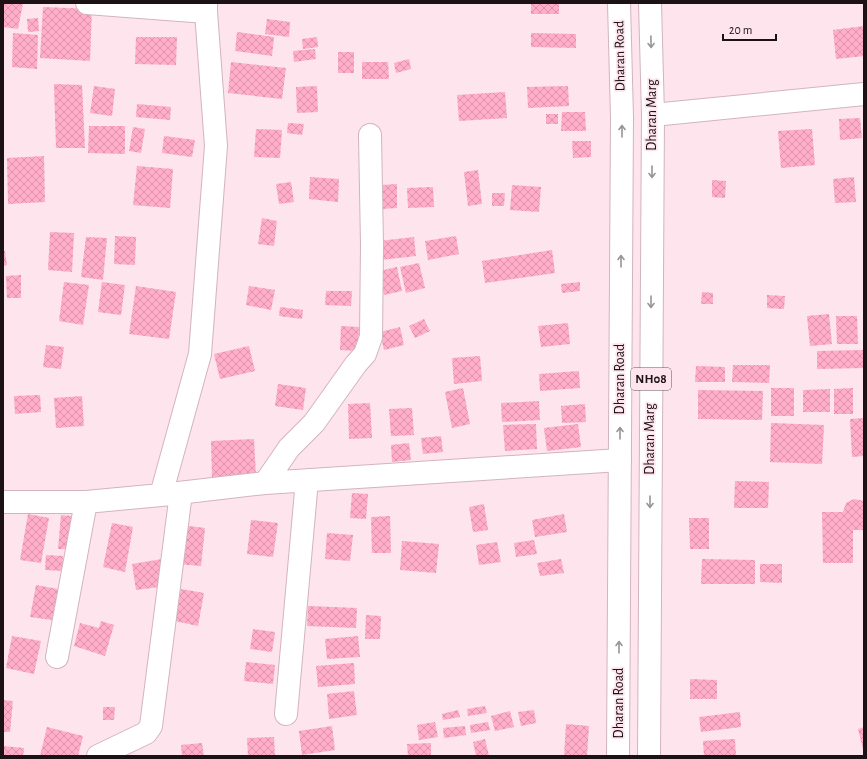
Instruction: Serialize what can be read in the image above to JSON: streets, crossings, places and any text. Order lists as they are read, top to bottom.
{
  "streets": {
    "street": ["Dharan Road", "Dharan Marg", "NH08"]
  },
  "one_way": ["Dharan Road", "Dharan Marg"],
  "scale_bar": "20 m"
}
